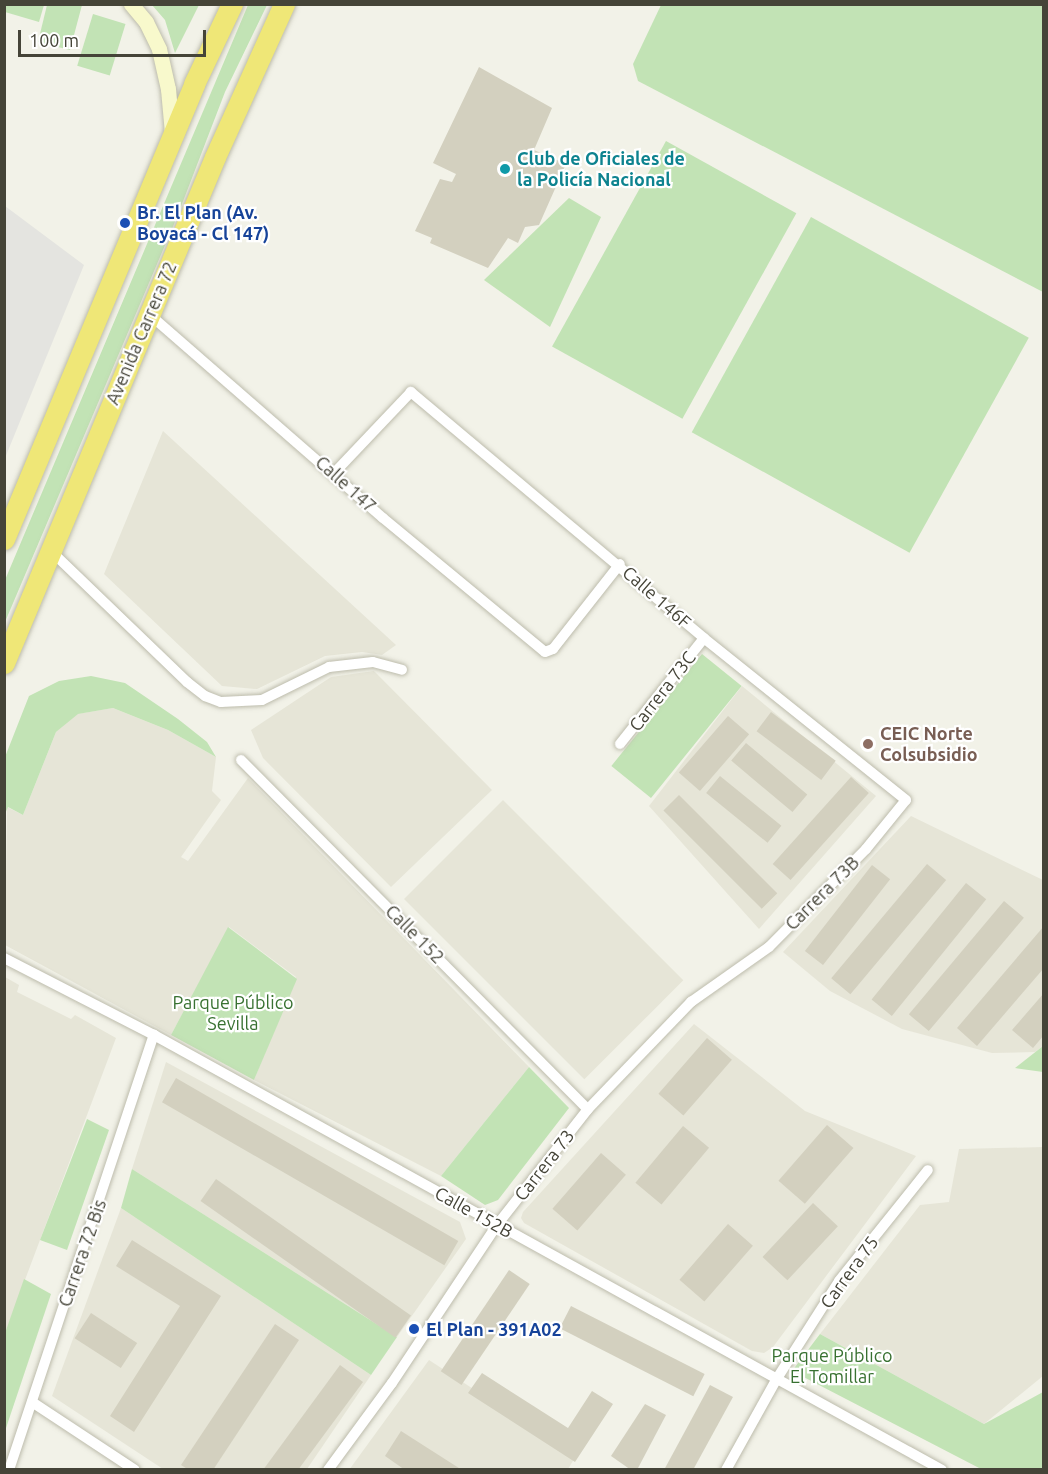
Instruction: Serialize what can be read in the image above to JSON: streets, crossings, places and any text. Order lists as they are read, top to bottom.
{
  "streets": {
    "highway": ["Avenida Carrera 72"],
    "street": [
      "Calle 147",
      "Calle 146F",
      "Carrera 73C",
      "Carrera 73B",
      "Calle 152",
      "Carrera 73",
      "Calle 152B",
      "Carrera 72 Bis",
      "Carrera 75"
    ]
  },
  "crossings": [
    ["Avenida Carrera 72", "Calle 147"],
    ["Calle 147", "Calle 146F"],
    ["Calle 146F", "Carrera 73C"],
    ["Calle 146F", "Carrera 73B"],
    ["Carrera 73B", "Carrera 73"],
    ["Calle 152", "Carrera 73"],
    ["Carrera 73", "Calle 152B"],
    ["Calle 152B", "Carrera 72 Bis"],
    ["Calle 152B", "Carrera 75"]
  ],
  "parks": ["Parque Público Sevilla", "Parque Público El Tomillar"],
  "places": [
    "Club de Oficiales de la Policía Nacional",
    "Br. El Plan (Av. Boyacá - Cl 147)",
    "CEIC Norte Colsubsidio",
    "El Plan - 391A02"
  ],
  "scale_bar": "100 m"
}
